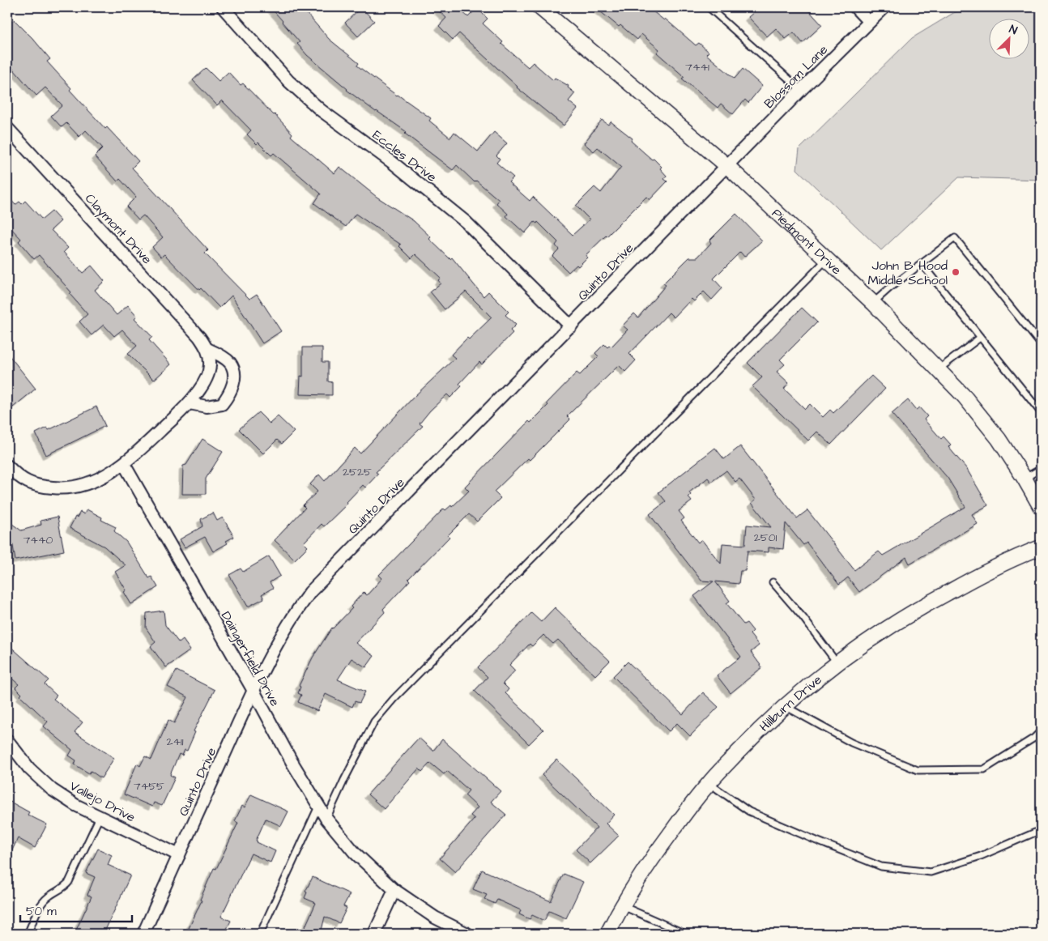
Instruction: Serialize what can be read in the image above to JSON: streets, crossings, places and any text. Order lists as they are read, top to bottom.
{
  "streets": {
    "street": [
      "Blossom Lane",
      "Eccles Drive",
      "Claymont Drive",
      "Piedmont Drive",
      "Quinto Drive",
      "Daingerfield Drive",
      "Hillburn Drive",
      "Vallejo Drive"
    ]
  },
  "crossings": [
    ["Blossom Lane", "Piedmont Drive"],
    ["Blossom Lane", "Quinto Drive"],
    ["Eccles Drive", "Quinto Drive"],
    ["Piedmont Drive", "Quinto Drive"],
    ["Quinto Drive", "Daingerfield Drive"],
    ["Quinto Drive", "Vallejo Drive"]
  ],
  "places": ["John B Hood Middle School"],
  "house_numbers": [
    "7441",
    "2525",
    "2501",
    "7440",
    "2411",
    "7455"
  ],
  "scale_bar": "50 m",
  "north": "top right"
}
